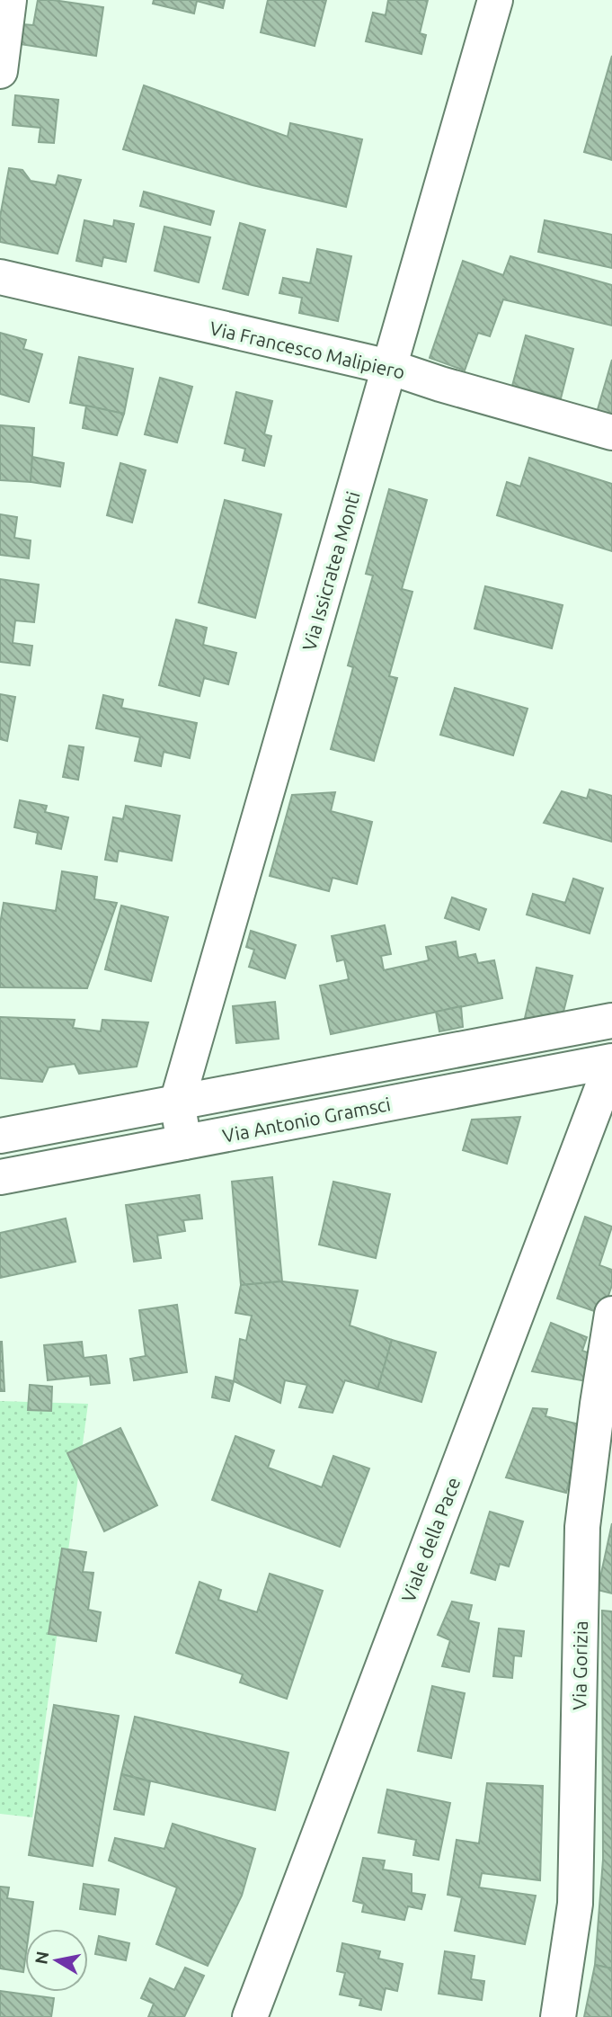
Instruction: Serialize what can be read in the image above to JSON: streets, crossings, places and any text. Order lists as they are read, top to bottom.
{
  "streets": {
    "street": [
      "Via Francesco Malipiero",
      "Via Issicratea Monti",
      "Via Antonio Gramsci",
      "Viale della Pace",
      "Via Gorizia"
    ]
  },
  "crossings": [
    ["Via Francesco Malipiero", "Via Issicratea Monti"],
    ["Via Issicratea Monti", "Via Antonio Gramsci"],
    ["Via Antonio Gramsci", "Viale della Pace"]
  ],
  "north": "left"
}
